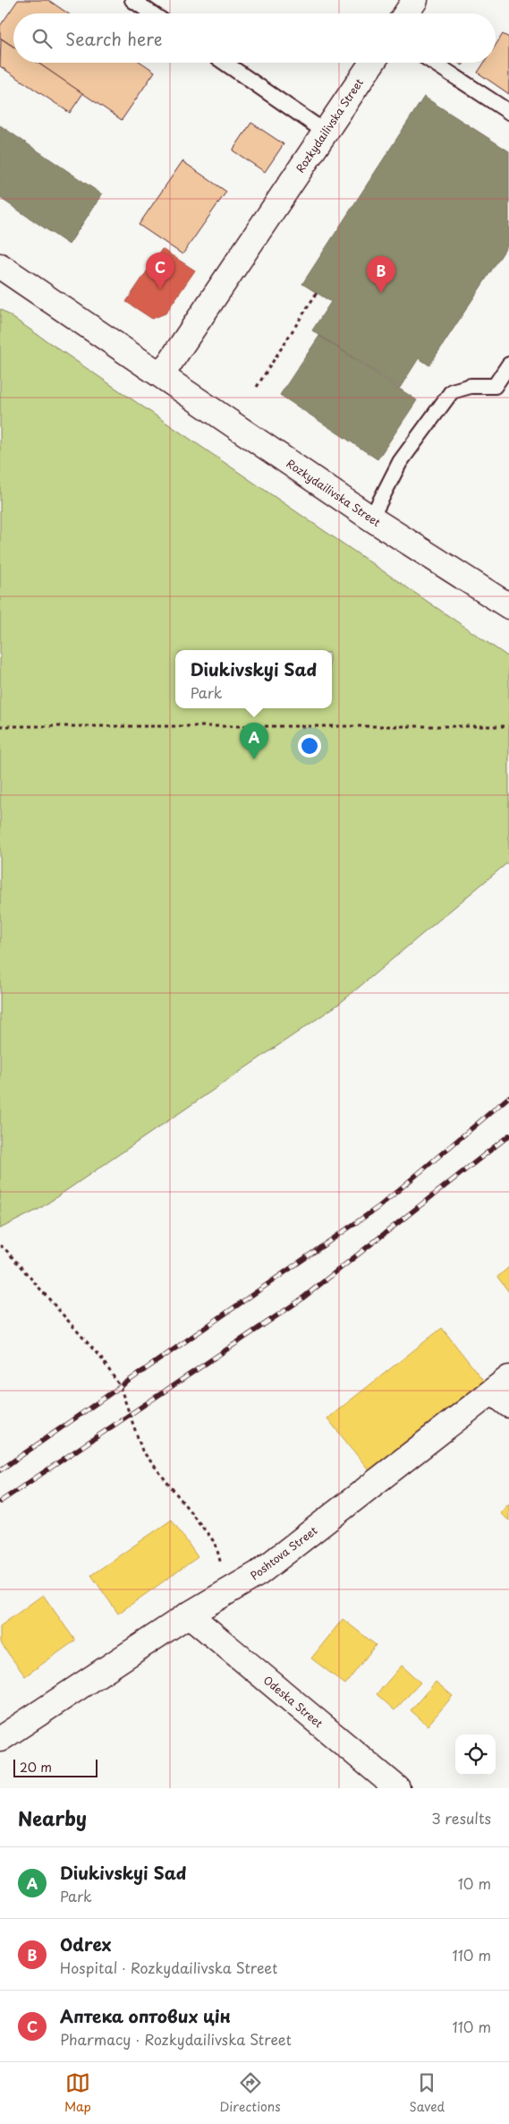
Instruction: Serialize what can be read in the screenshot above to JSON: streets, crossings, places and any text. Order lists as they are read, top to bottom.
{
  "streets": {
    "street": ["Rozkydailivska Street", "Poshtova Street", "Odeska Street"]
  },
  "crossings": [
    ["Poshtova Street", "Odeska Street"]
  ],
  "scale_bar": "20 m",
  "page": {
    "search": "Search here",
    "pins": ["C", "B", "A"],
    "popup": ["Diukivskyi Sad", "Park"],
    "scale": "20 m",
    "heading": ["Nearby", "3 results"],
    "list": [
      {
        "mark": "A",
        "name": "Diukivskyi Sad",
        "note": "Park",
        "value": "10 m"
      },
      {
        "mark": "B",
        "name": "Odrex",
        "note": "Hospital · Rozkydailivska Street",
        "value": "110 m"
      },
      {
        "mark": "C",
        "name": "Аптека оптових цін",
        "note": "Pharmacy · Rozkydailivska Street",
        "value": "110 m"
      }
    ],
    "nav": ["Map", "Directions", "Saved"]
  }
}
